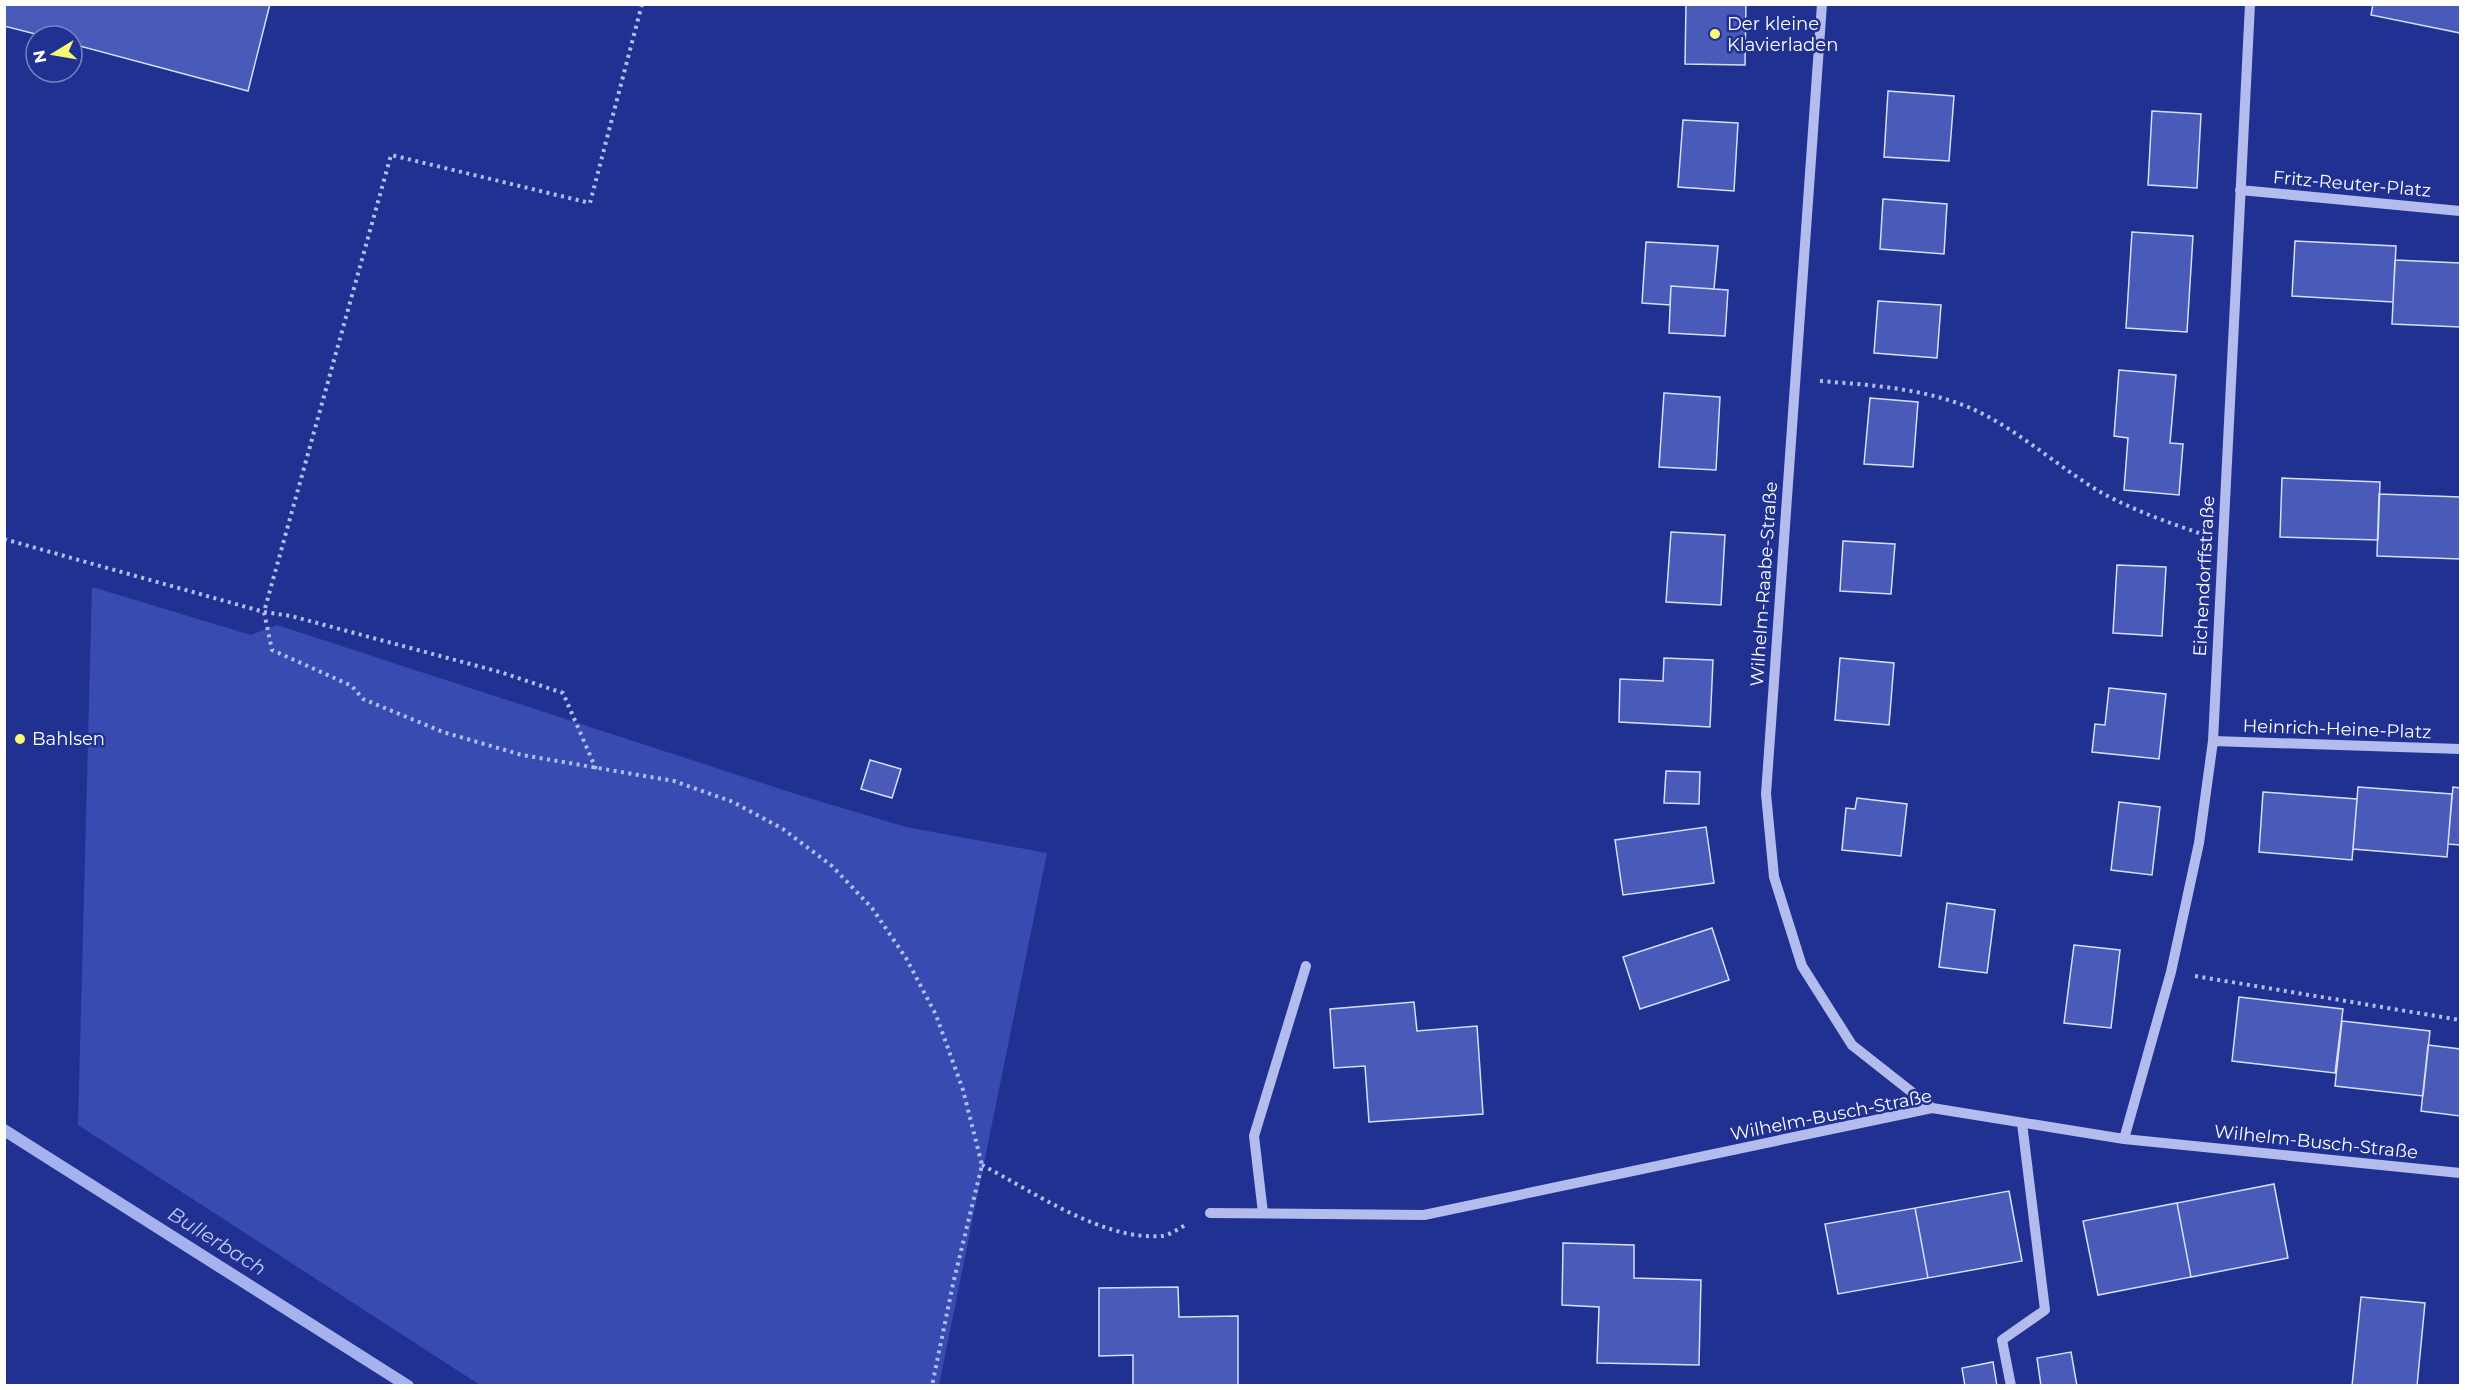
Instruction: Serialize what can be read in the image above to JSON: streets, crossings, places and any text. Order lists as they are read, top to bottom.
{
  "streets": {
    "street": [
      "Fritz-Reuter-Platz",
      "Eichendorffstraße",
      "Wilhelm-Raabe-Straße",
      "Heinrich-Heine-Platz",
      "Wilhelm-Busch-Straße"
    ]
  },
  "crossings": [
    ["Fritz-Reuter-Platz", "Eichendorffstraße"],
    ["Eichendorffstraße", "Heinrich-Heine-Platz"],
    ["Eichendorffstraße", "Wilhelm-Busch-Straße"],
    ["Wilhelm-Raabe-Straße", "Wilhelm-Busch-Straße"]
  ],
  "water": ["Bullerbach"],
  "places": ["Der kleine Klavierladen", "Bahlsen"],
  "north": "left"
}
